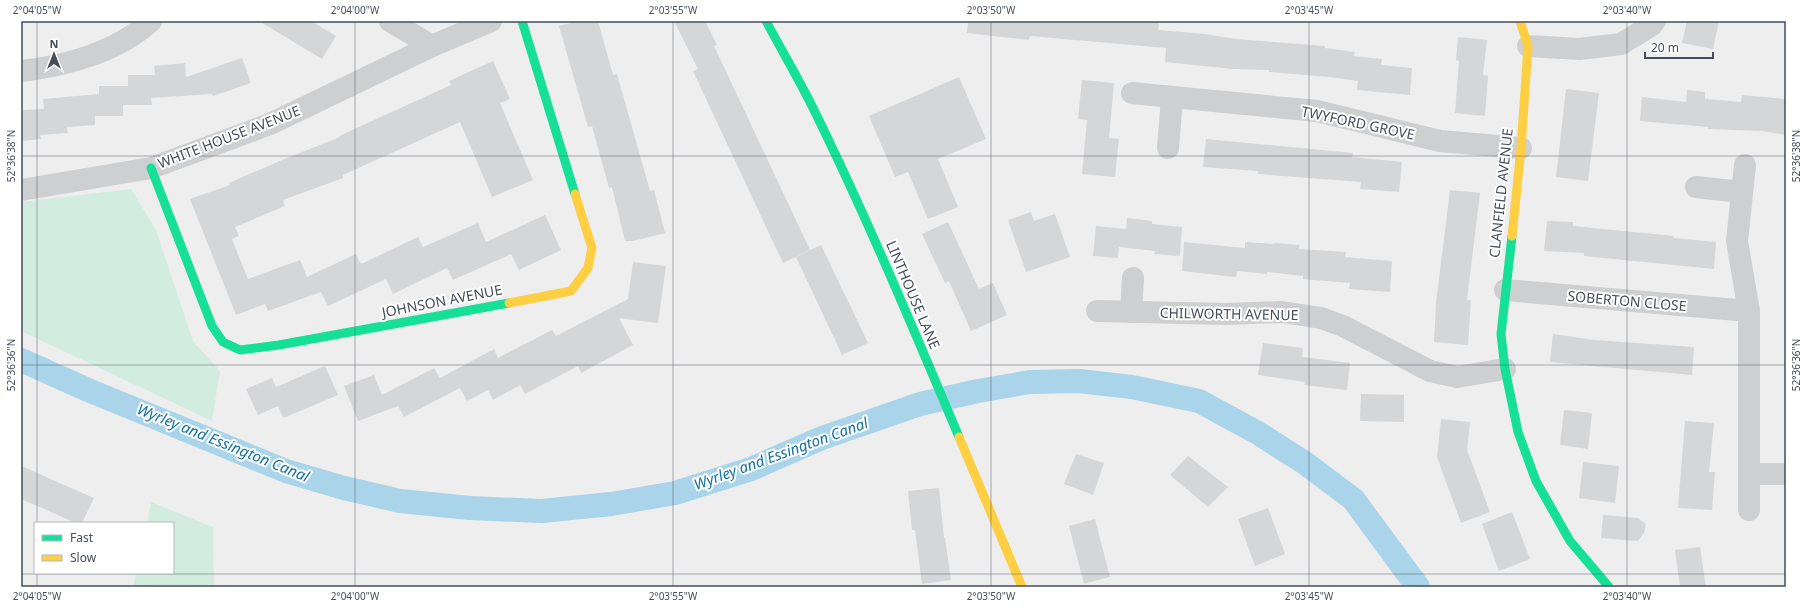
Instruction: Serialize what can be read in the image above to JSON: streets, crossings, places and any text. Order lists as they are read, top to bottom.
{
  "streets": {
    "street": [
      "TWYFORD GROVE",
      "WHITE HOUSE AVENUE",
      "CLANFIELD AVENUE",
      "LINTHOUSE LANE",
      "JOHNSON AVENUE",
      "SOBERTON CLOSE",
      "CHILWORTH AVENUE"
    ]
  },
  "crossings": [
    ["TWYFORD GROVE", "CLANFIELD AVENUE"],
    ["WHITE HOUSE AVENUE", "JOHNSON AVENUE"],
    ["CLANFIELD AVENUE", "SOBERTON CLOSE"],
    ["CLANFIELD AVENUE", "CHILWORTH AVENUE"]
  ],
  "water": ["Wyrley and Essington Canal"],
  "legend": ["Fast", "Slow"],
  "scale_bar": "20 m",
  "north": "top",
  "coordinates": [
    "2°04'05\"W",
    "2°04'00\"W",
    "2°03'55\"W",
    "2°03'50\"W",
    "2°03'45\"W",
    "2°03'40\"W",
    "52°36'38\"N",
    "52°36'36\"N"
  ]
}
